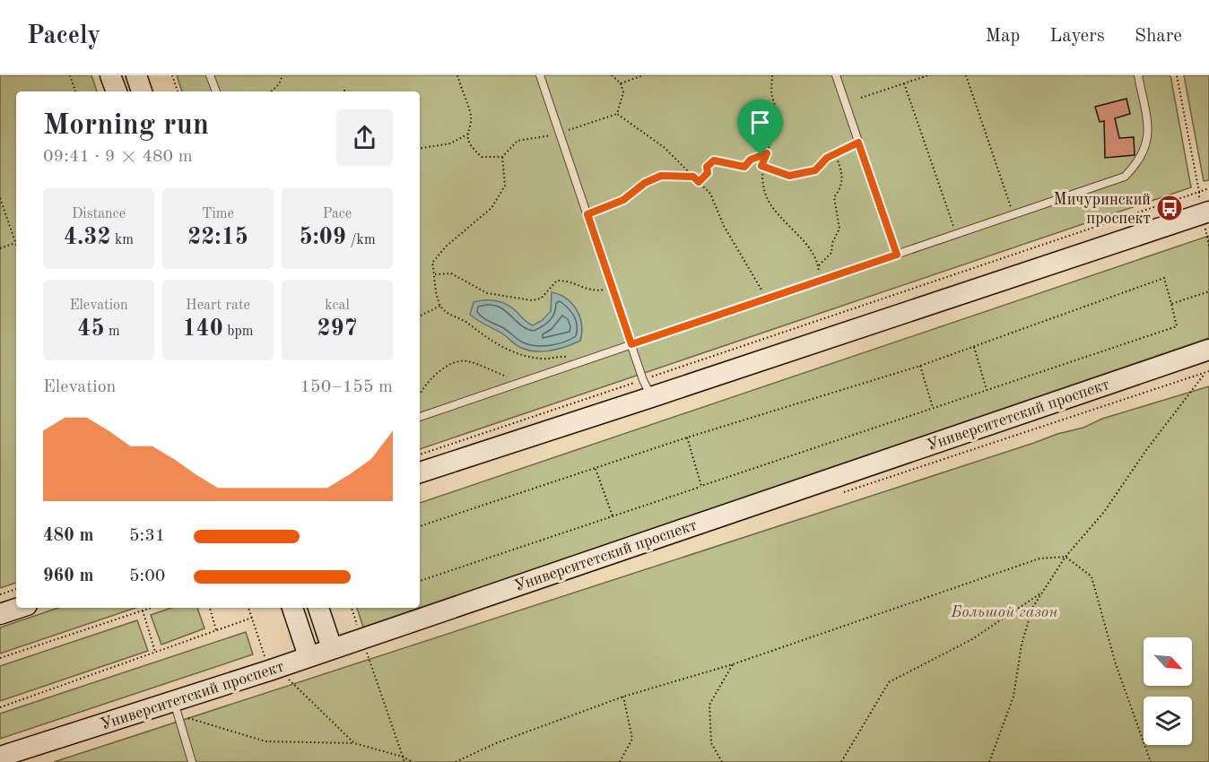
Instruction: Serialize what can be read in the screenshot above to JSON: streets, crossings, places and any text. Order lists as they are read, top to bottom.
{
  "streets": {
    "main road": ["Университетский проспект"]
  },
  "parks": ["Большой газон"],
  "places": {
    "bus stop": ["Мичуринский проспект"]
  },
  "north": "bottom right",
  "page": {
    "header": "Pacely",
    "nav": ["Map", "Layers", "Share"],
    "heading": ["Morning run", "09:41 · 9 × 480 m"],
    "stats": [
      ["Distance", "4.32 km"],
      ["Time", "22:15"],
      ["Pace", "5:09 /km"],
      ["Elevation", "45 m"],
      ["Heart rate", "140 bpm"],
      ["kcal", "297"]
    ],
    "chart": ["Elevation", "150–155 m"],
    "list": [
      {
        "name": "480 m",
        "note": "5:31"
      },
      {
        "name": "960 m",
        "note": "5:00"
      }
    ]
  }
}
